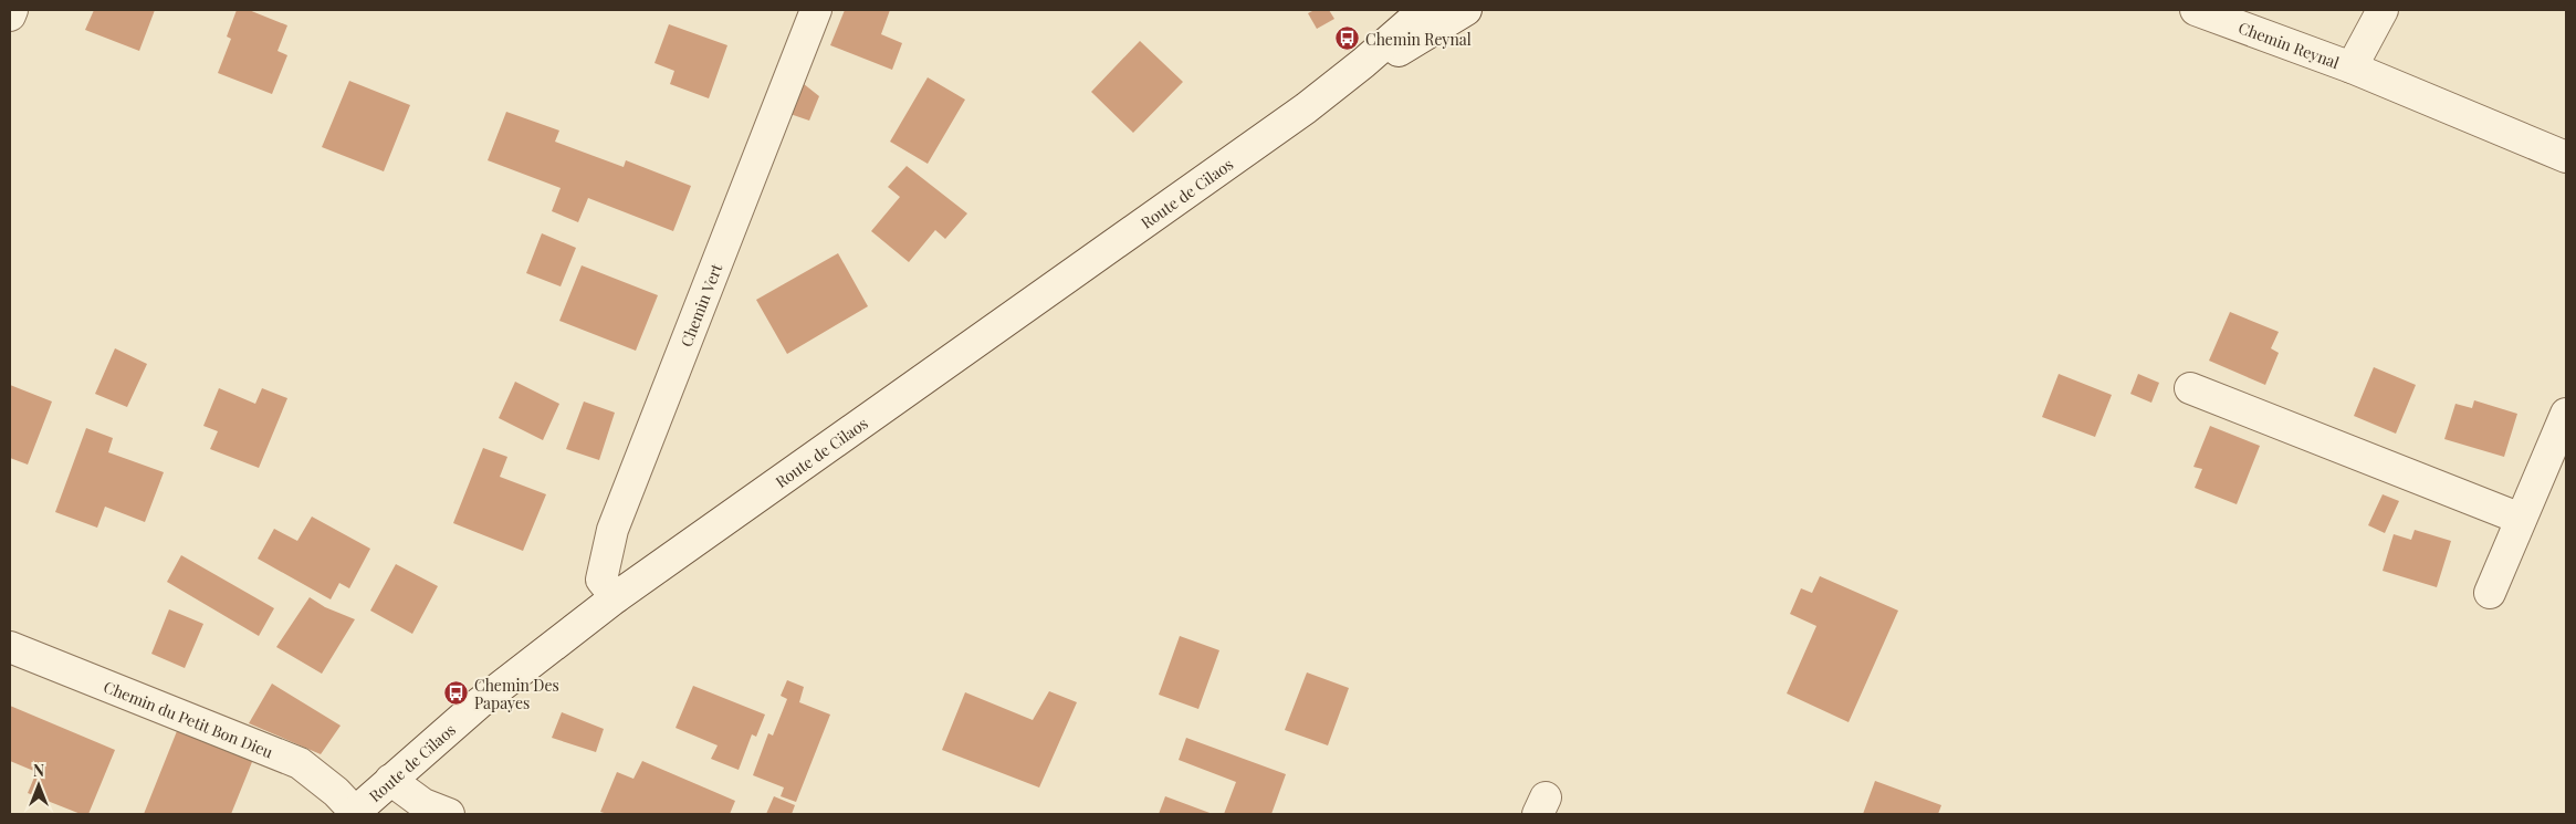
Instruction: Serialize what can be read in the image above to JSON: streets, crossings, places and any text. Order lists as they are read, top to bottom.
{
  "streets": {
    "street": [
      "Chemin Reynal",
      "Route de Cilaos",
      "Chemin Vert",
      "Chemin du Petit Bon Dieu"
    ]
  },
  "crossings": [
    ["Route de Cilaos", "Chemin Vert"],
    ["Route de Cilaos", "Chemin du Petit Bon Dieu"]
  ],
  "places": {
    "bus stop": ["Chemin Reynal", "Chemin Des Papayes"]
  },
  "north": "top"
}
